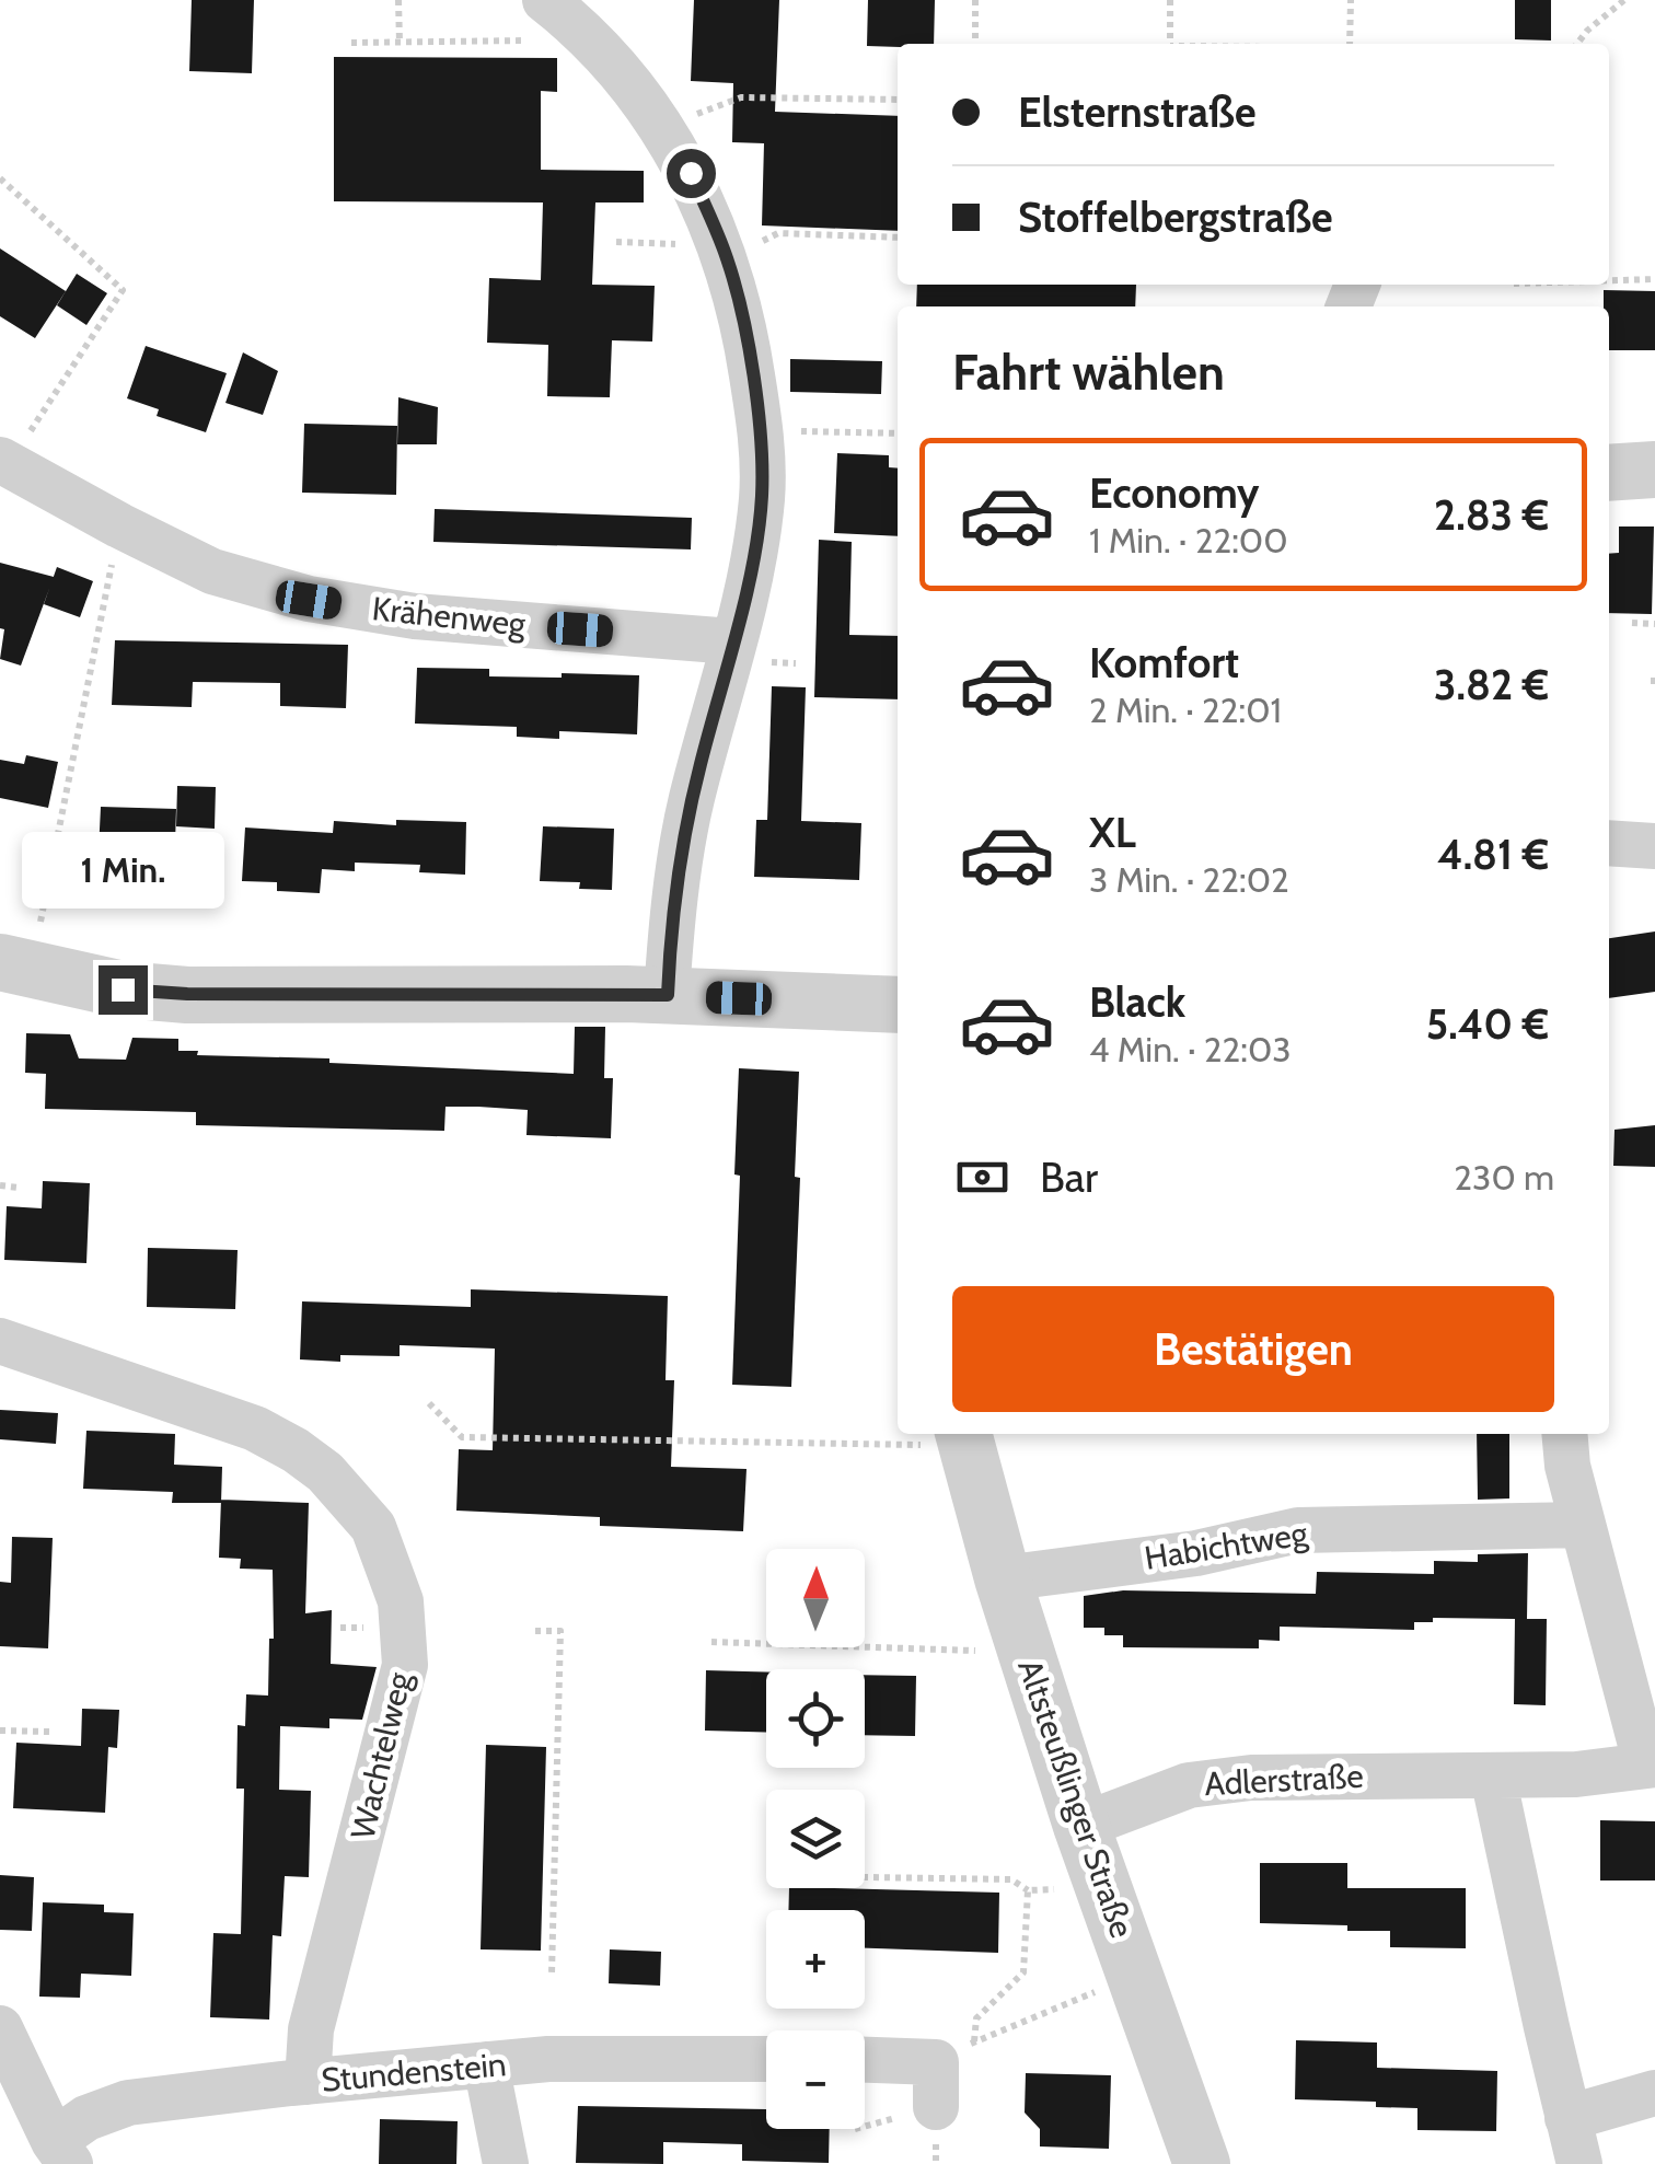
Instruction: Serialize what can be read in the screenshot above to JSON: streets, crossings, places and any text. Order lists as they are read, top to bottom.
{
  "streets": {
    "street": [
      "Krähenweg",
      "Habichtweg",
      "Wachtelweg",
      "Adlerstraße",
      "Altsteußlinger Straße",
      "Stundenstein"
    ]
  },
  "crossings": [
    ["Habichtweg", "Altsteußlinger Straße"],
    ["Wachtelweg", "Stundenstein"],
    ["Adlerstraße", "Altsteußlinger Straße"]
  ],
  "north": "top",
  "page": {
    "banner": ["Elsternstraße", "Stoffelbergstraße"],
    "heading": "Fahrt wählen",
    "list": [
      {
        "name": "Economy",
        "note": "1 Min. · 22:00",
        "value": "2.83 €"
      },
      {
        "name": "Komfort",
        "note": "2 Min. · 22:01",
        "value": "3.82 €"
      },
      {
        "name": "XL",
        "note": "3 Min. · 22:02",
        "value": "4.81 €"
      },
      {
        "name": "Black",
        "note": "4 Min. · 22:03",
        "value": "5.40 €"
      }
    ],
    "bubble": "1 Min.",
    "pay": ["Bar", "230 m"],
    "buttons": "Bestätigen",
    "map_buttons": ["+", "−"]
  }
}
